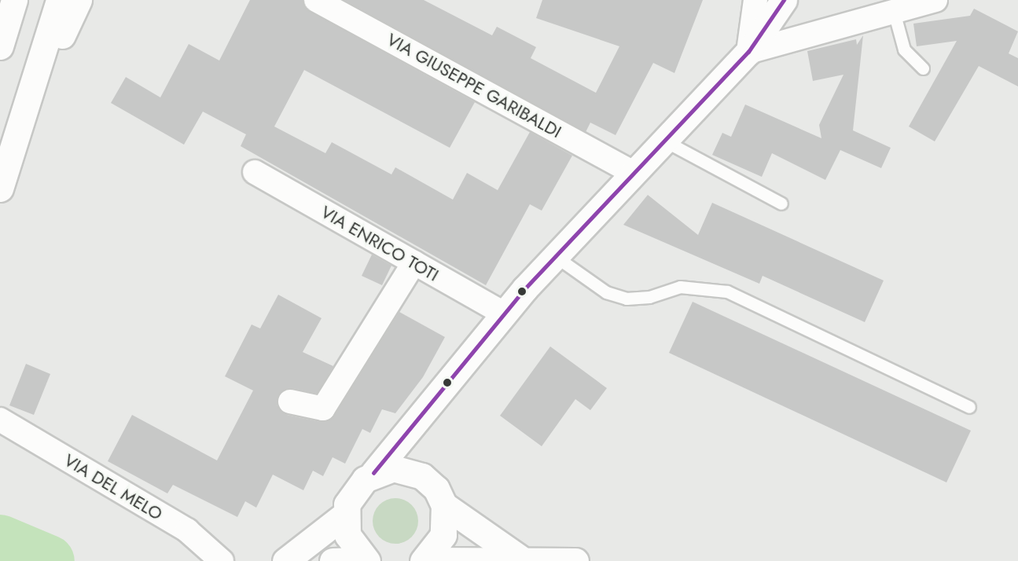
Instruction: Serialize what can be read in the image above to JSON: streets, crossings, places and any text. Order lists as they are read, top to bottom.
{
  "streets": {
    "street": ["VIA GIUSEPPE GARIBALDI", "VIA ENRICO TOTI", "VIA DEL MELO"]
  }
}
